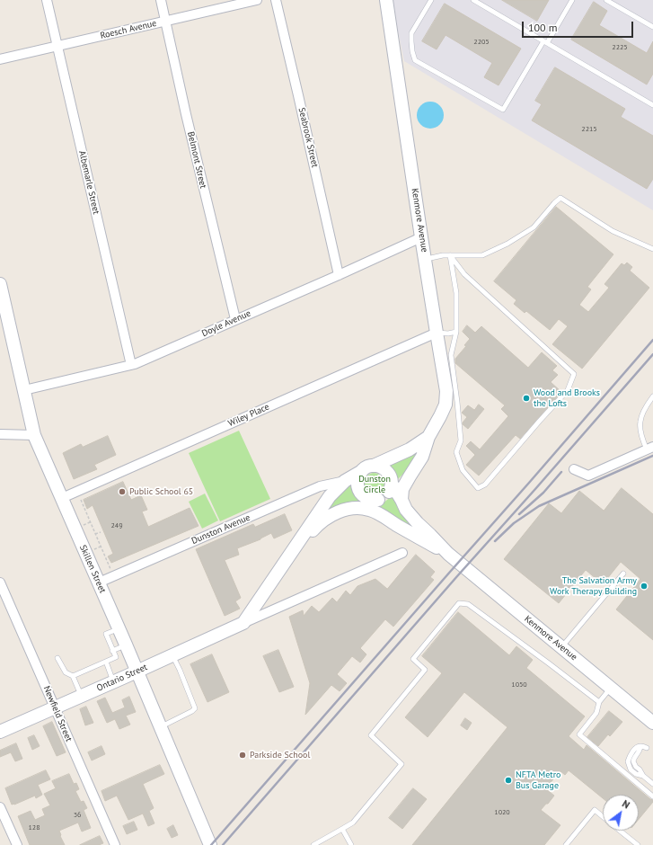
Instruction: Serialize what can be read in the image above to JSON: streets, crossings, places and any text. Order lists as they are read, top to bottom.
{
  "streets": {
    "street": [
      "Roesch Avenue",
      "Seabrook Street",
      "Belmont Street",
      "Albemarle Street",
      "Kenmore Avenue",
      "Doyle Avenue",
      "Wiley Place",
      "Dunston Avenue",
      "Skillen Street",
      "Ontario Street",
      "Newfield Street"
    ]
  },
  "crossings": [
    ["Roesch Avenue", "Belmont Street"],
    ["Roesch Avenue", "Albemarle Street"],
    ["Seabrook Street", "Doyle Avenue"],
    ["Belmont Street", "Doyle Avenue"],
    ["Albemarle Street", "Doyle Avenue"],
    ["Kenmore Avenue", "Doyle Avenue"],
    ["Kenmore Avenue", "Wiley Place"],
    ["Doyle Avenue", "Skillen Street"],
    ["Wiley Place", "Skillen Street"],
    ["Dunston Avenue", "Skillen Street"],
    ["Skillen Street", "Ontario Street"],
    ["Ontario Street", "Newfield Street"]
  ],
  "parks": ["Dunston Circle"],
  "places": [
    "Wood and Brooks the Lofts",
    "Public School 65",
    "The Salvation Army Work Therapy Building",
    "Parkside School",
    "NFTA Metro Bus Garage"
  ],
  "house_numbers": [
    "2205",
    "2225",
    "2215",
    "249",
    "1050",
    "1020",
    "36",
    "128"
  ],
  "scale_bar": "100 m",
  "north": "top right"
}
